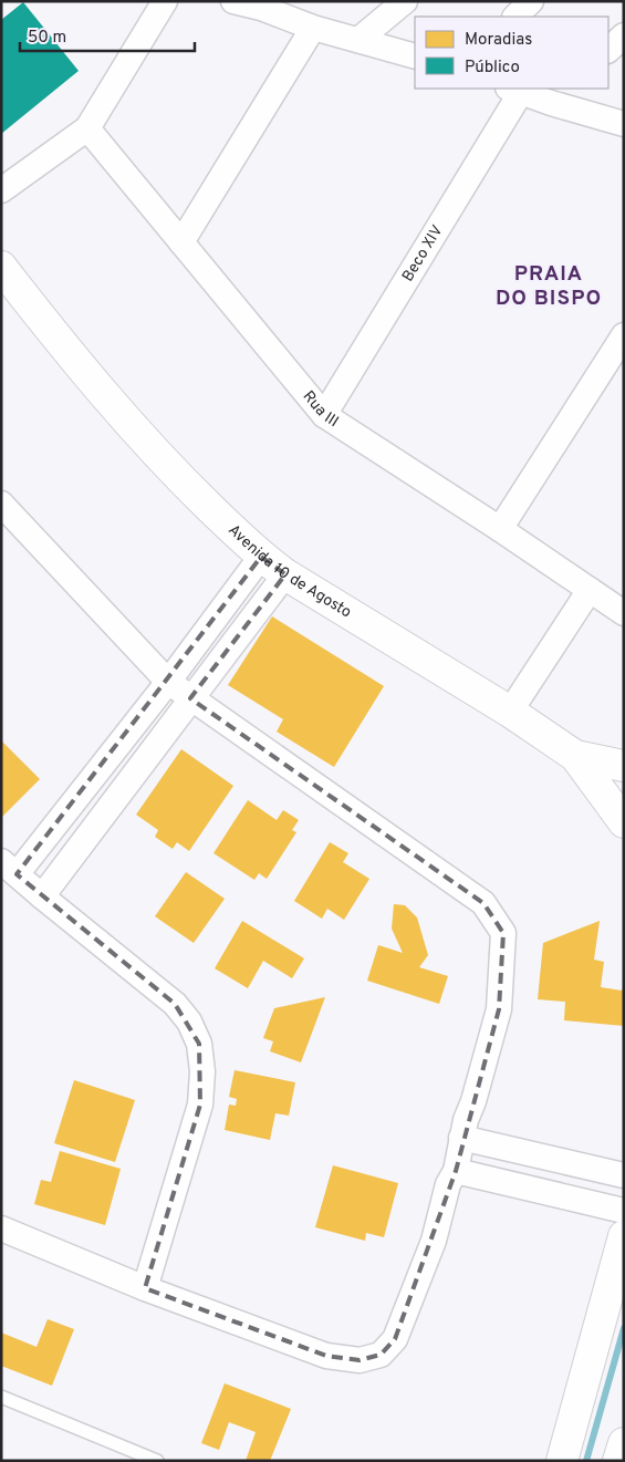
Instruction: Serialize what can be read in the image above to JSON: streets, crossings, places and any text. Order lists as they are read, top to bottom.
{
  "streets": {
    "street": ["Beco XIV", "Rua III", "Avenida 10 de Agosto"]
  },
  "crossings": [
    ["Beco XIV", "Rua III"]
  ],
  "districts": ["PRAIA DO BISPO"],
  "legend": ["Moradias", "Público"],
  "scale_bar": "50 m"
}
